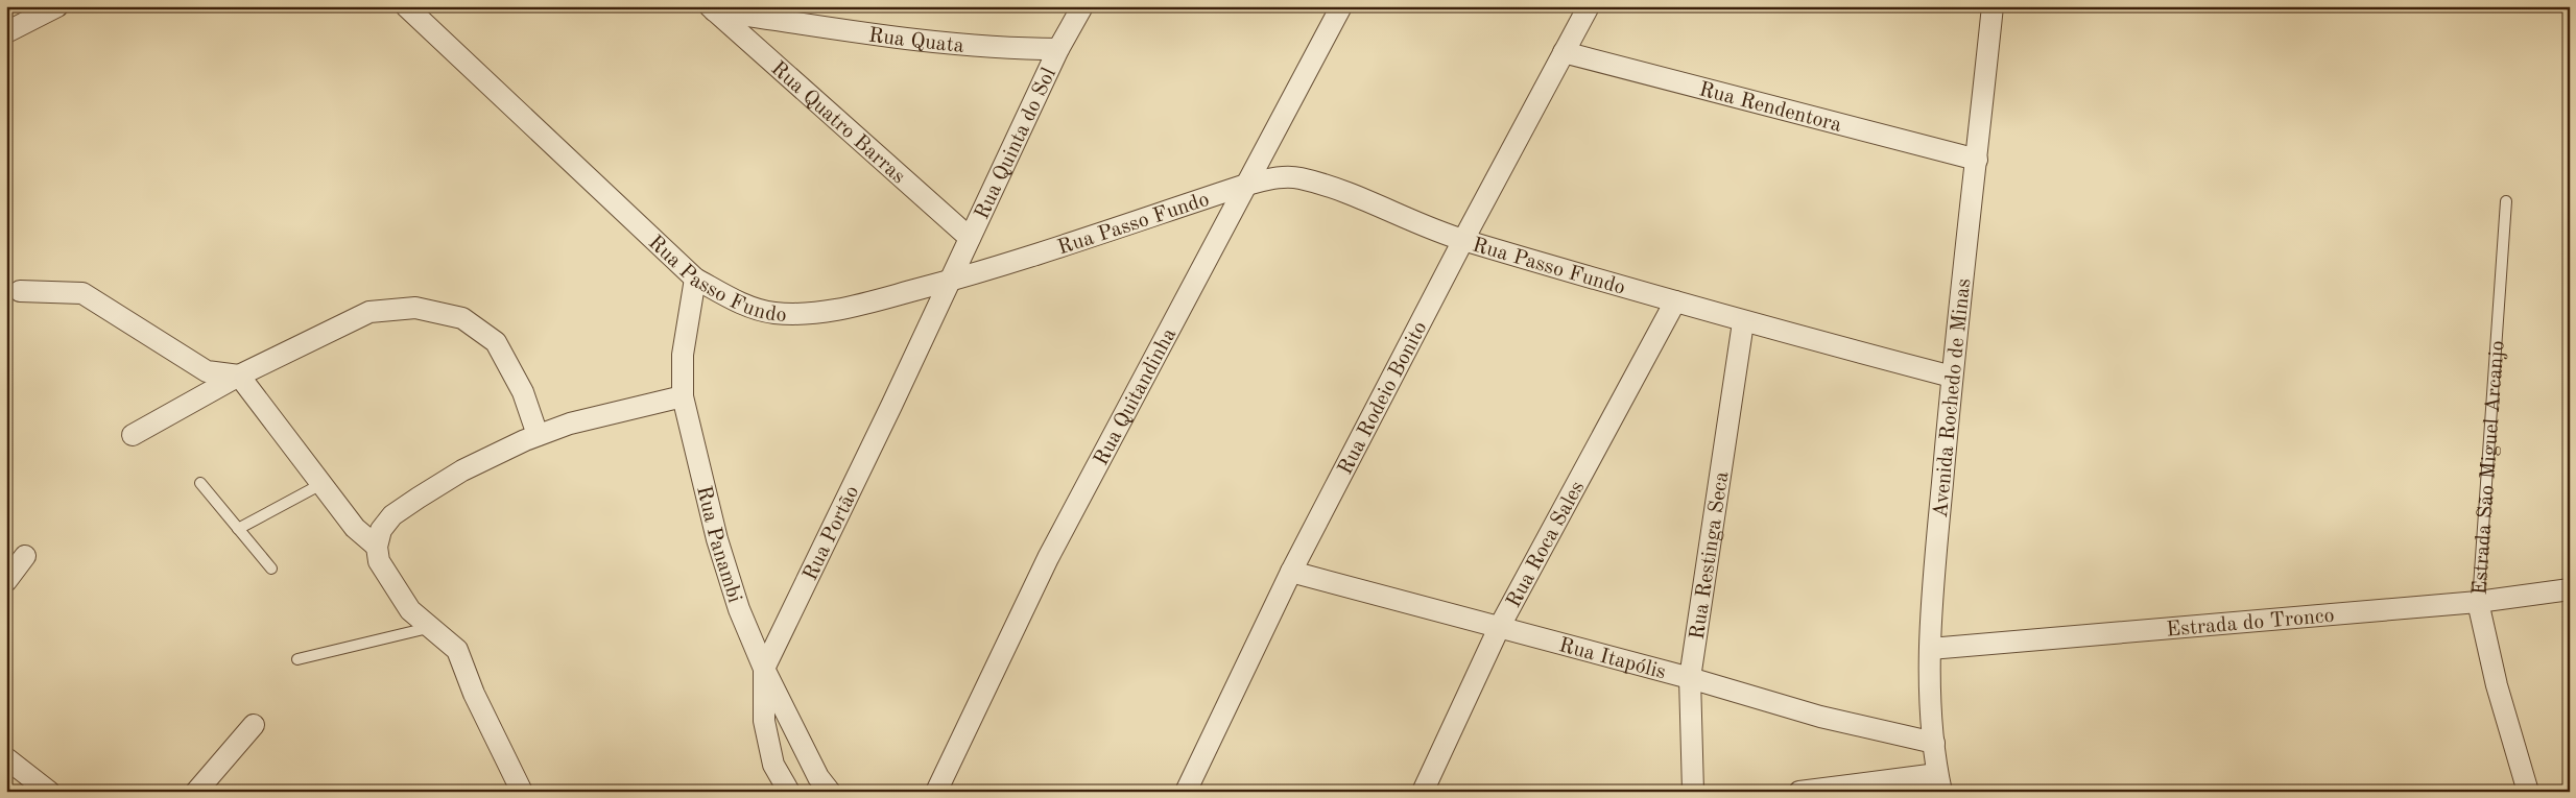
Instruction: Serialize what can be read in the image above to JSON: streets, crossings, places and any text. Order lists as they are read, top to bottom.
{
  "streets": {
    "street": [
      "Rua Quata",
      "Rua Rendentora",
      "Rua Quatro Barras",
      "Rua Quinta do Sol",
      "Rua Passo Fundo",
      "Rua Quitandinha",
      "Rua Rodeio Bonito",
      "Avenida Rochedo de Minas",
      "Estrada São Miguel Arcanjo",
      "Rua Portão",
      "Rua Panambi",
      "Rua Roca Sales",
      "Rua Restinga Seca",
      "Estrada do Tronco",
      "Rua Itapólis"
    ]
  },
  "crossings": [
    ["Rua Quata", "Rua Quatro Barras"],
    ["Rua Quata", "Rua Quinta do Sol"],
    ["Rua Rendentora", "Rua Rodeio Bonito"],
    ["Rua Rendentora", "Avenida Rochedo de Minas"],
    ["Rua Quatro Barras", "Rua Quinta do Sol"],
    ["Rua Quinta do Sol", "Rua Passo Fundo"],
    ["Rua Quinta do Sol", "Rua Portão"],
    ["Rua Passo Fundo", "Rua Quitandinha"],
    ["Rua Passo Fundo", "Rua Rodeio Bonito"],
    ["Rua Passo Fundo", "Avenida Rochedo de Minas"],
    ["Rua Passo Fundo", "Rua Portão"],
    ["Rua Passo Fundo", "Rua Panambi"],
    ["Rua Passo Fundo", "Rua Roca Sales"],
    ["Rua Passo Fundo", "Rua Restinga Seca"],
    ["Rua Rodeio Bonito", "Rua Itapólis"],
    ["Avenida Rochedo de Minas", "Estrada do Tronco"],
    ["Avenida Rochedo de Minas", "Rua Itapólis"],
    ["Estrada São Miguel Arcanjo", "Estrada do Tronco"],
    ["Rua Portão", "Rua Panambi"],
    ["Rua Roca Sales", "Rua Itapólis"],
    ["Rua Restinga Seca", "Rua Itapólis"]
  ]
}
